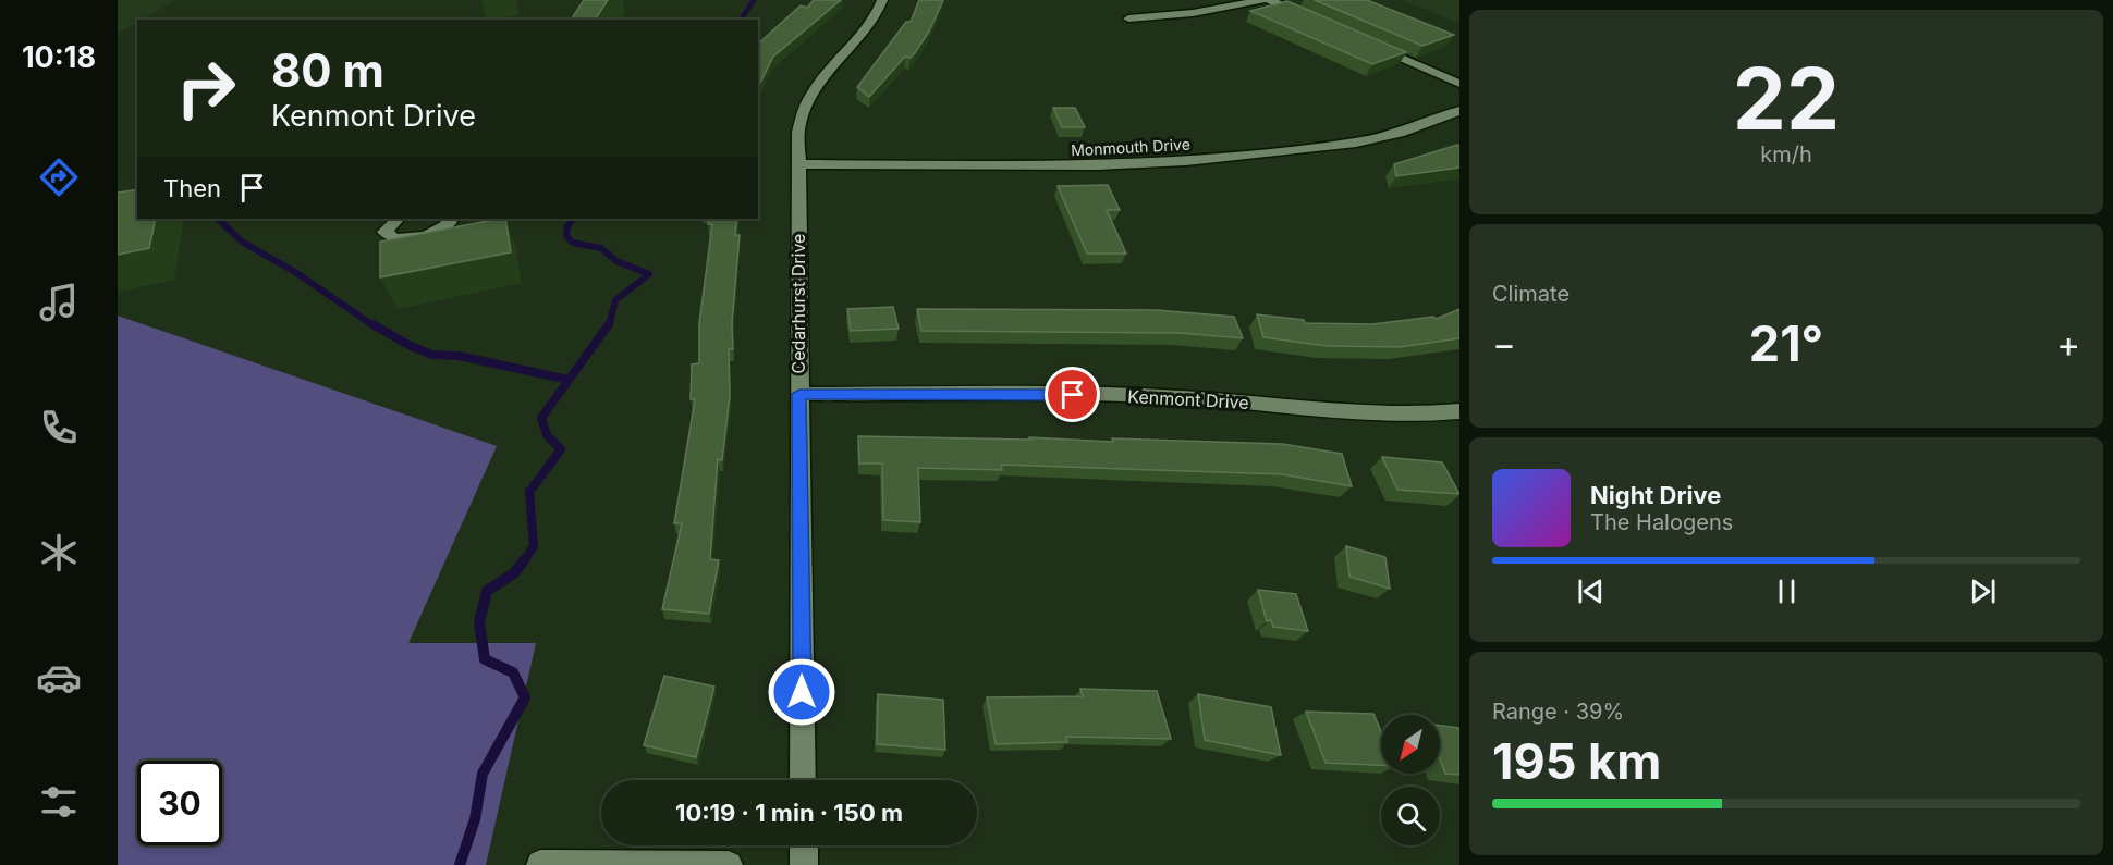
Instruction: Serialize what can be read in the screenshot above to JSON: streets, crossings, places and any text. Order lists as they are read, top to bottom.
{
  "streets": {
    "street": ["Monmouth Drive", "Cedarhurst Drive", "Kenmont Drive"]
  },
  "crossings": [
    ["Monmouth Drive", "Cedarhurst Drive"],
    ["Cedarhurst Drive", "Kenmont Drive"]
  ],
  "north": "bottom left",
  "page": {
    "tabs": "10:18",
    "tile": [
      ["22", "km/h"],
      "Climate",
      ["Range · 39%", "195 km"]
    ],
    "turn": ["80 m", "Kenmont Drive"],
    "then": "Then",
    "heat": ["−", "21°", "+"],
    "song": ["Night Drive", "The Halogens"],
    "limit": "30",
    "trip": "10:19 · 1 min · 150 m"
  }
}
